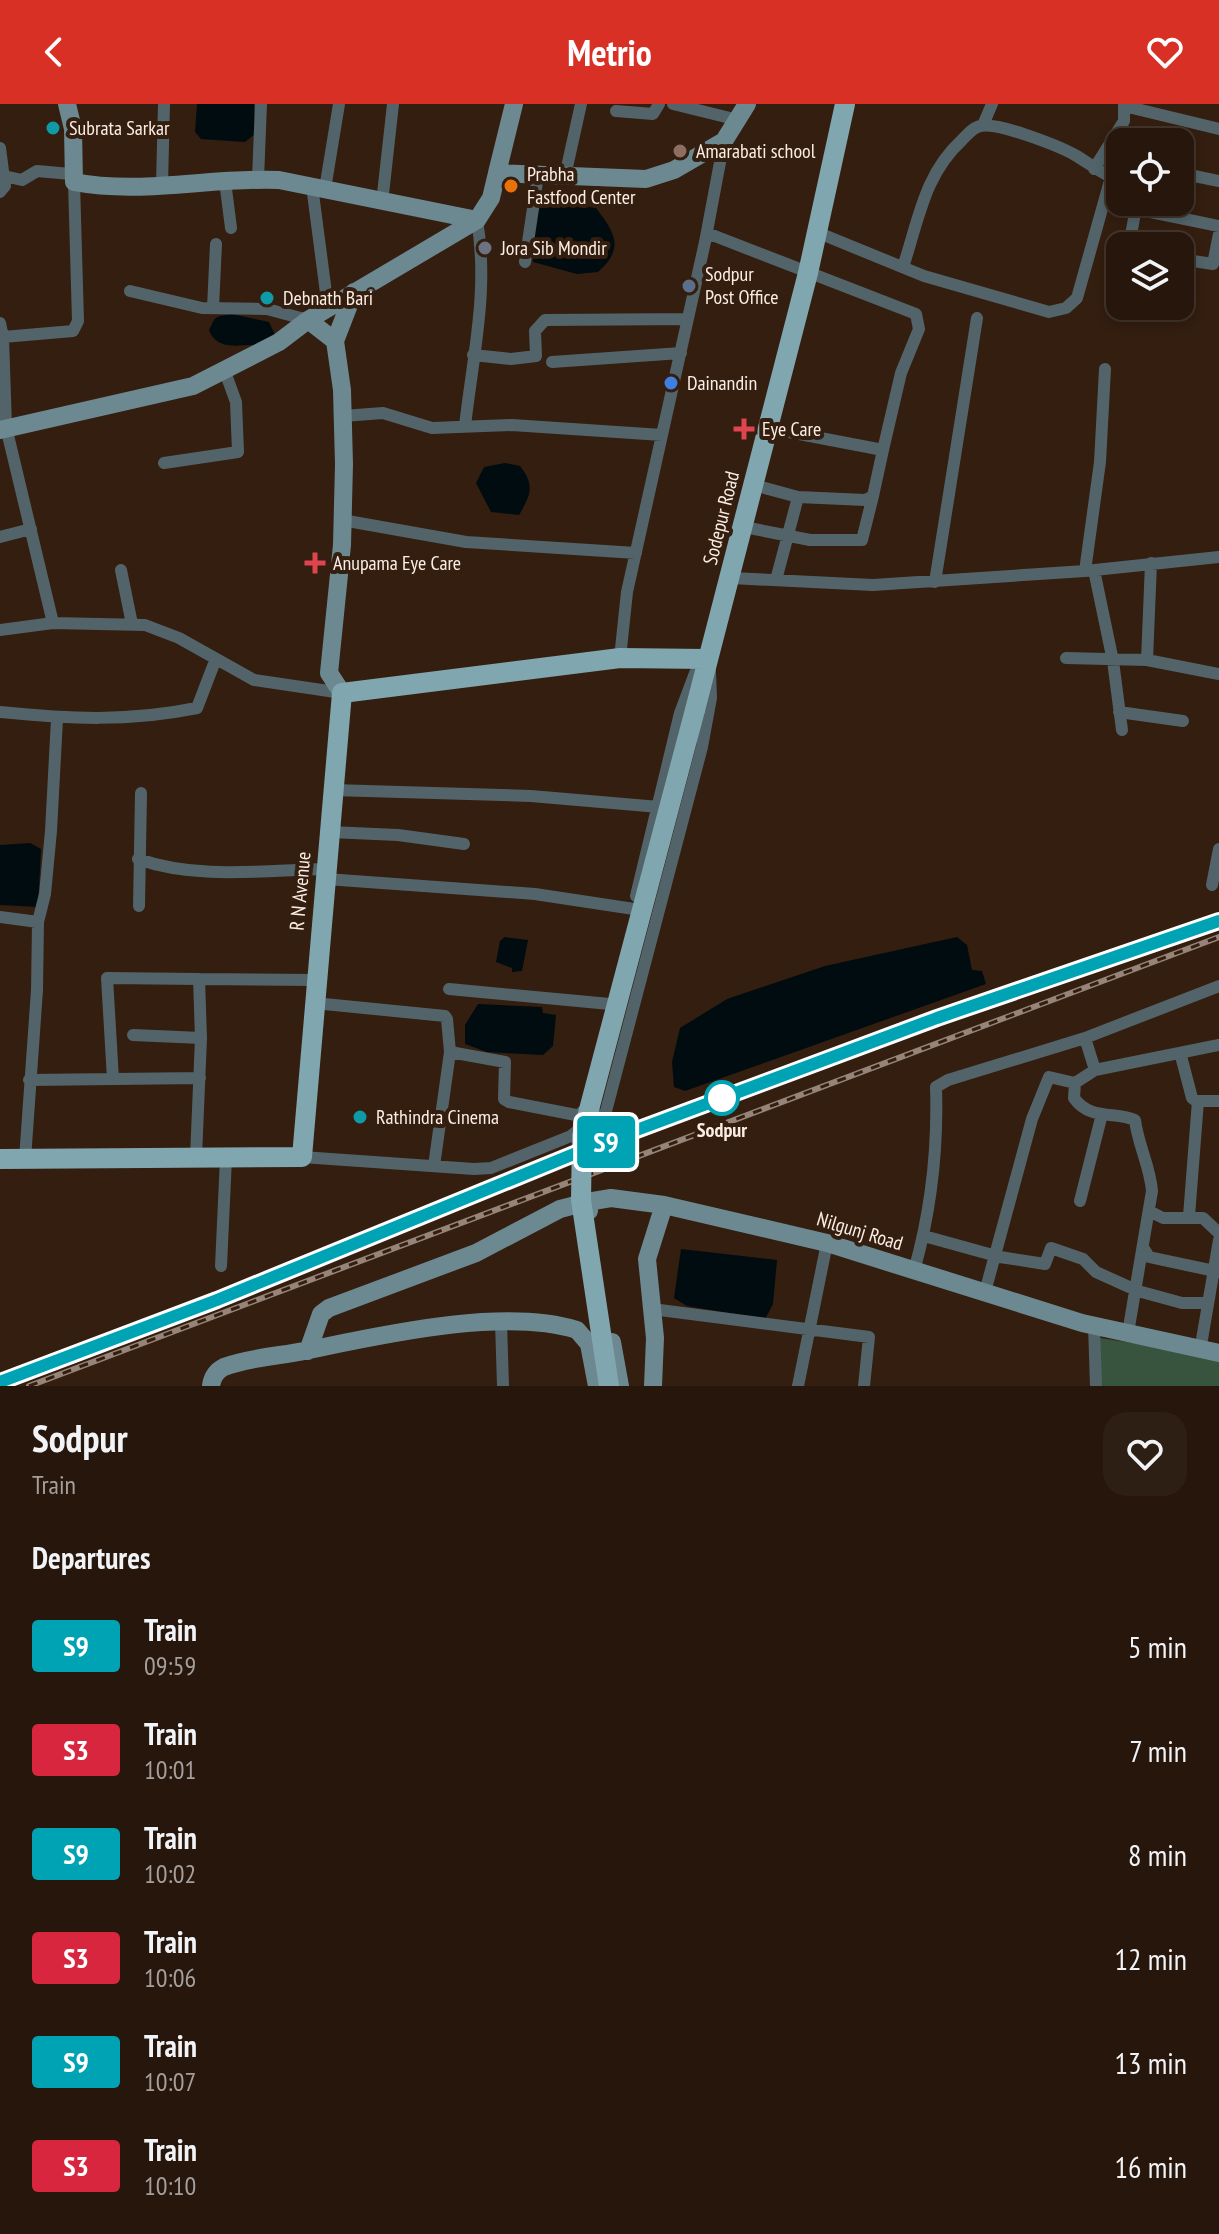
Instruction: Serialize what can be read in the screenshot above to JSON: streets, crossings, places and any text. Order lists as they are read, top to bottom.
{
  "streets": {
    "main road": ["Sodepur Road", "R N Avenue"],
    "street": ["Nilgunj Road"]
  },
  "places": {
    "other": [
      "Subrata Sarkar",
      "Amarabati school",
      "Prabha Fastfood Center",
      "Jora Sib Mondir",
      "Sodpur Post Office",
      "Debnath Bari",
      "Dainandin",
      "Sodpur",
      "Rathindra Cinema"
    ],
    "health": ["Eye Care", "Anupama Eye Care"]
  },
  "page": {
    "header": "Metrio",
    "on_map": "S9",
    "heading": [
      ["Sodpur", "Train"],
      "Departures"
    ],
    "list": [
      {
        "mark": "S9",
        "name": "Train",
        "note": "09:59",
        "value": "5 min"
      },
      {
        "mark": "S3",
        "name": "Train",
        "note": "10:01",
        "value": "7 min"
      },
      {
        "mark": "S9",
        "name": "Train",
        "note": "10:02",
        "value": "8 min"
      },
      {
        "mark": "S3",
        "name": "Train",
        "note": "10:06",
        "value": "12 min"
      },
      {
        "mark": "S9",
        "name": "Train",
        "note": "10:07",
        "value": "13 min"
      },
      {
        "mark": "S3",
        "name": "Train",
        "note": "10:10",
        "value": "16 min"
      }
    ]
  }
}
